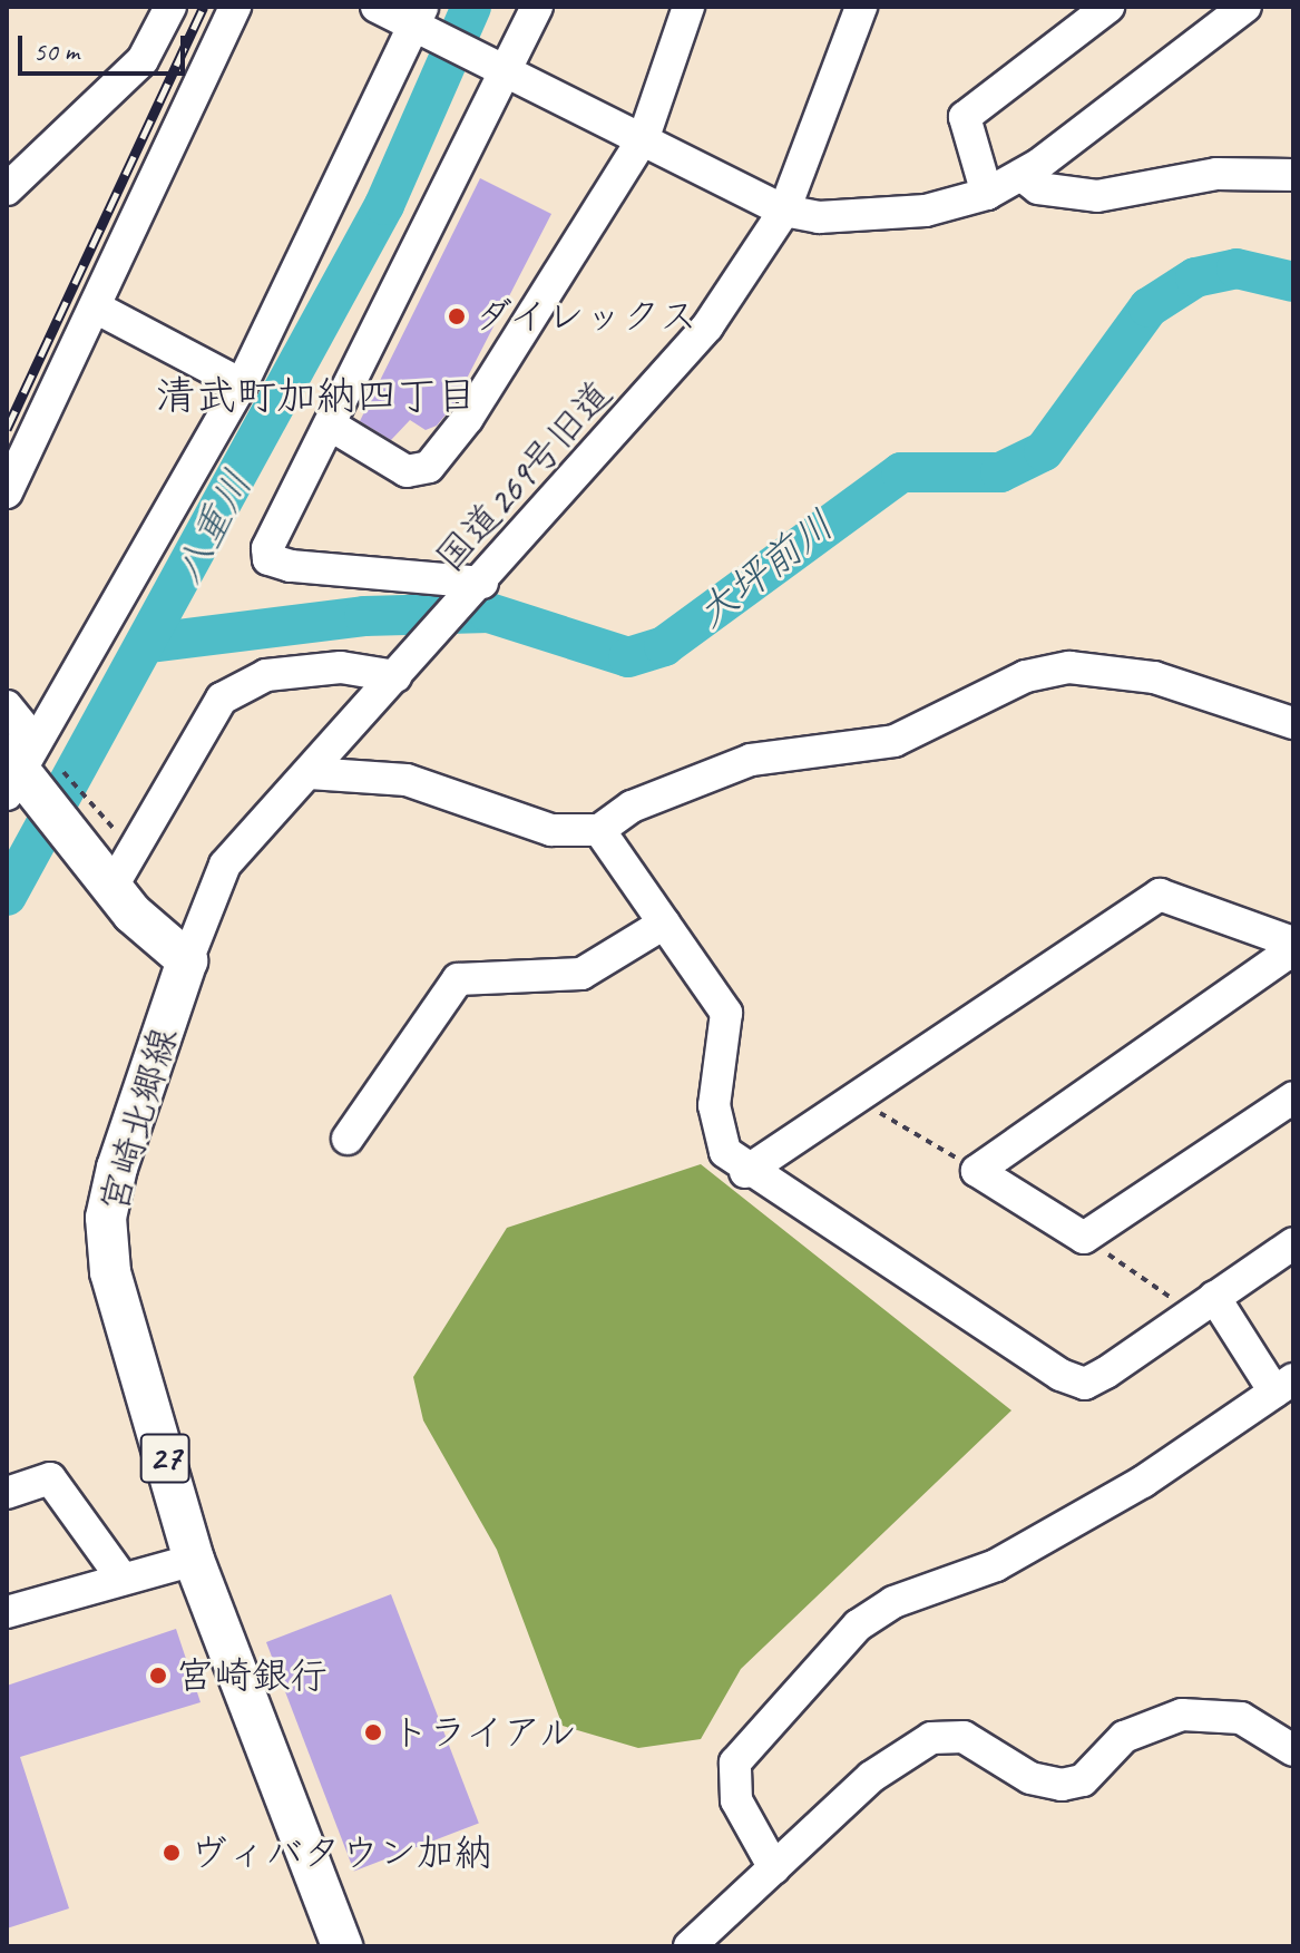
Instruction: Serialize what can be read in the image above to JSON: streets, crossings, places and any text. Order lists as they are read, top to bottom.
{
  "streets": {
    "main road": ["宮崎北郷線", "27"],
    "street": ["国道269号旧道"]
  },
  "crossings": [
    ["国道269号旧道", "宮崎北郷線"]
  ],
  "districts": ["清武町加納四丁目"],
  "water": ["八重川", "大坪前川"],
  "places": [
    "ダイレックス",
    "宮崎銀行",
    "トライアル",
    "ヴィバタウン加納"
  ],
  "scale_bar": "50 m"
}
